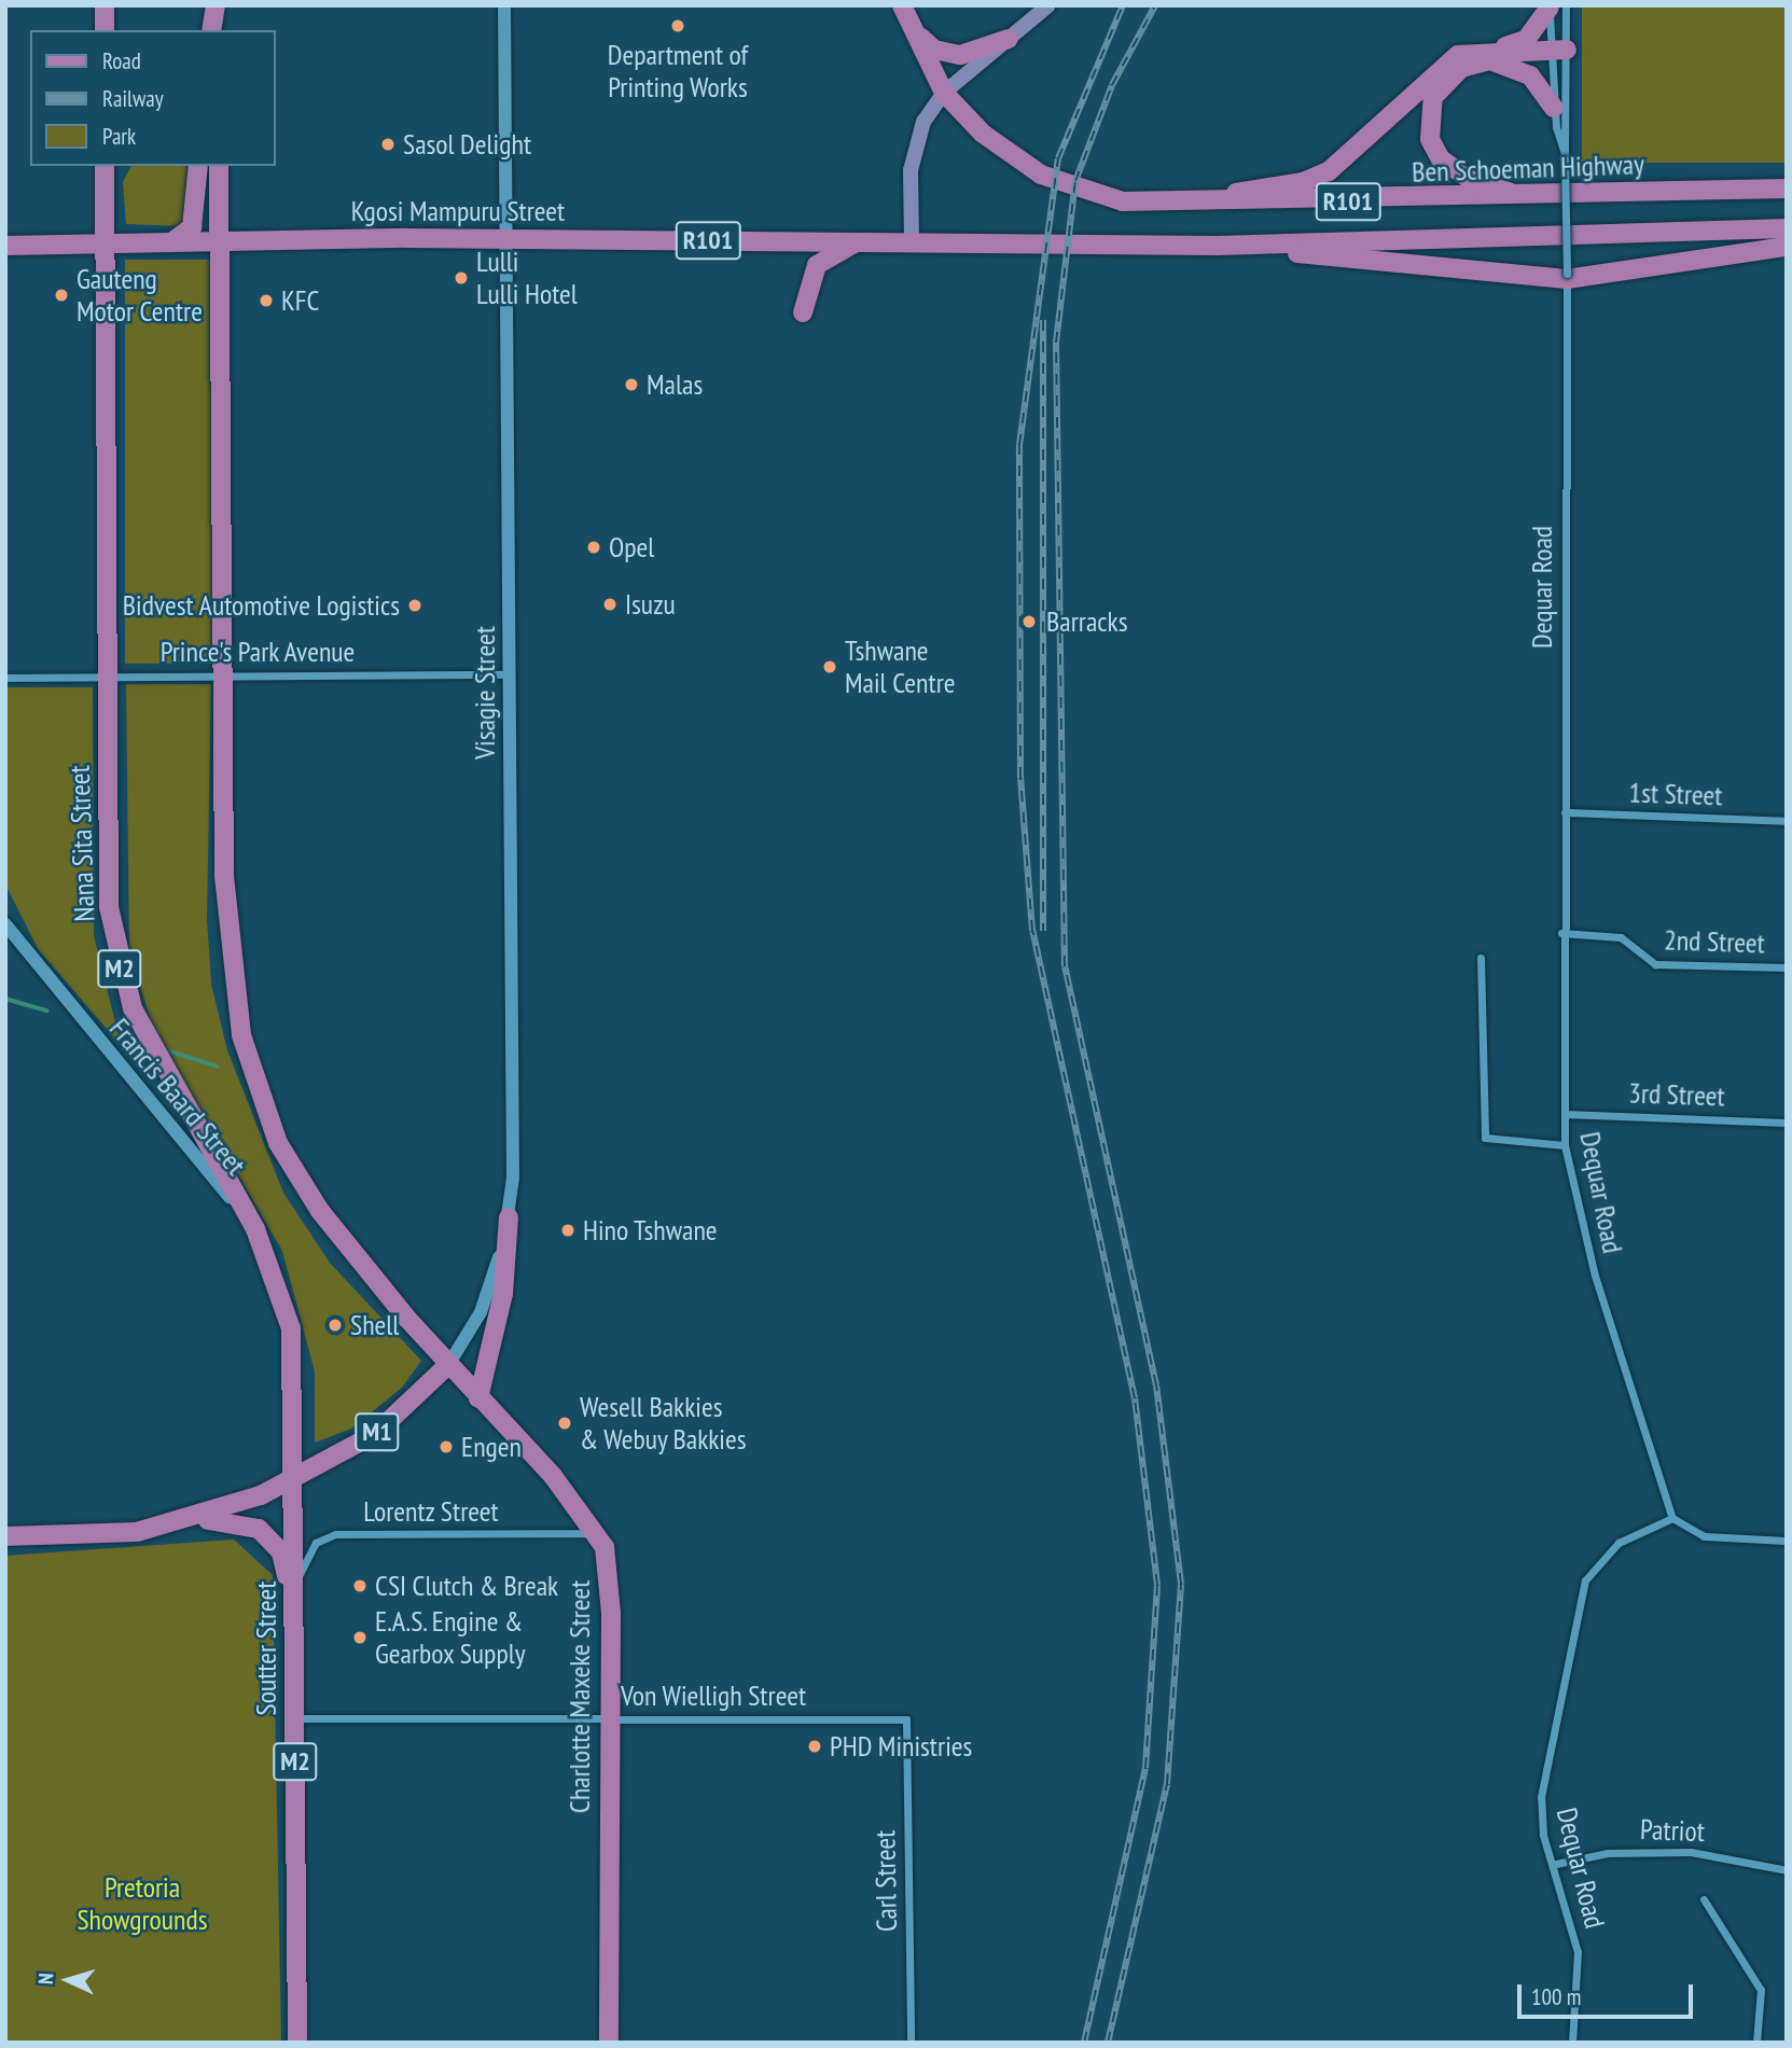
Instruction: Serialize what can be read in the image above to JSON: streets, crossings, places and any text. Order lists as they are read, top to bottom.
{
  "streets": {
    "main road": [
      "Ben Schoeman Highway",
      "R101",
      "Kgosi Mampuru Street",
      "Nana Sita Street",
      "M2",
      "M1",
      "Soutter Street",
      "Charlotte Maxeke Street"
    ],
    "street": [
      "Dequar Road",
      "Prince's Park Avenue",
      "Visagie Street",
      "1st Street",
      "2nd Street",
      "3rd Street",
      "Francis Baard Street",
      "Lorentz Street",
      "Von Wielligh Street",
      "Patriot",
      "Carl Street"
    ]
  },
  "crossings": [
    ["Ben Schoeman Highway", "R101"],
    ["R101", "Kgosi Mampuru Street"],
    ["Kgosi Mampuru Street", "Visagie Street"],
    ["Kgosi Mampuru Street", "Nana Sita Street"],
    ["Dequar Road", "1st Street"],
    ["Dequar Road", "2nd Street"],
    ["Dequar Road", "3rd Street"],
    ["Dequar Road", "Patriot"],
    ["Prince's Park Avenue", "Visagie Street"],
    ["Prince's Park Avenue", "Nana Sita Street"],
    ["Visagie Street", "M1"],
    ["Visagie Street", "Charlotte Maxeke Street"],
    ["Nana Sita Street", "Francis Baard Street"],
    ["Nana Sita Street", "M1"],
    ["Nana Sita Street", "Soutter Street"],
    ["M1", "Soutter Street"],
    ["M1", "Charlotte Maxeke Street"],
    ["Lorentz Street", "Soutter Street"],
    ["Lorentz Street", "Charlotte Maxeke Street"],
    ["Soutter Street", "Von Wielligh Street"],
    ["Von Wielligh Street", "Charlotte Maxeke Street"],
    ["Von Wielligh Street", "Carl Street"]
  ],
  "parks": ["Pretoria Showgrounds"],
  "places": [
    "Department of Printing Works",
    "Sasol Delight",
    "Lulli Lulli Hotel",
    "Gauteng Motor Centre",
    "KFC",
    "Malas",
    "Opel",
    "Isuzu",
    "Bidvest Automotive Logistics",
    "Barracks",
    "Tshwane Mail Centre",
    "Hino Tshwane",
    "Shell",
    "Wesell Bakkies & Webuy Bakkies",
    "Engen",
    "CSI Clutch & Break",
    "E.A.S. Engine & Gearbox Supply",
    "PHD Ministries"
  ],
  "legend": ["Road", "Railway", "Park"],
  "scale_bar": "100 m",
  "north": "left"
}
